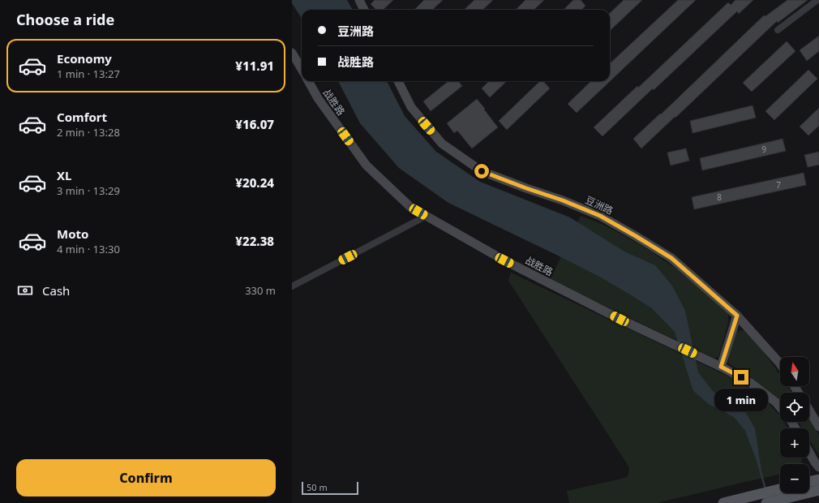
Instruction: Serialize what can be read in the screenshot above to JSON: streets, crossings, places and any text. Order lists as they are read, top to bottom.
{
  "streets": {
    "street": ["战胜路", "豆洲路"]
  },
  "house_numbers": ["9", "7", "8"],
  "scale_bar": "50 m",
  "north": "top",
  "page": {
    "heading": "Choose a ride",
    "banner": ["豆洲路", "战胜路"],
    "list": [
      {
        "name": "Economy",
        "note": "1 min · 13:27",
        "value": "¥11.91"
      },
      {
        "name": "Comfort",
        "note": "2 min · 13:28",
        "value": "¥16.07"
      },
      {
        "name": "XL",
        "note": "3 min · 13:29",
        "value": "¥20.24"
      },
      {
        "name": "Moto",
        "note": "4 min · 13:30",
        "value": "¥22.38"
      }
    ],
    "pay": ["Cash", "330 m"],
    "map_buttons": ["+", "−"],
    "bubble": "1 min",
    "buttons": "Confirm",
    "scale": "50 m"
  }
}
